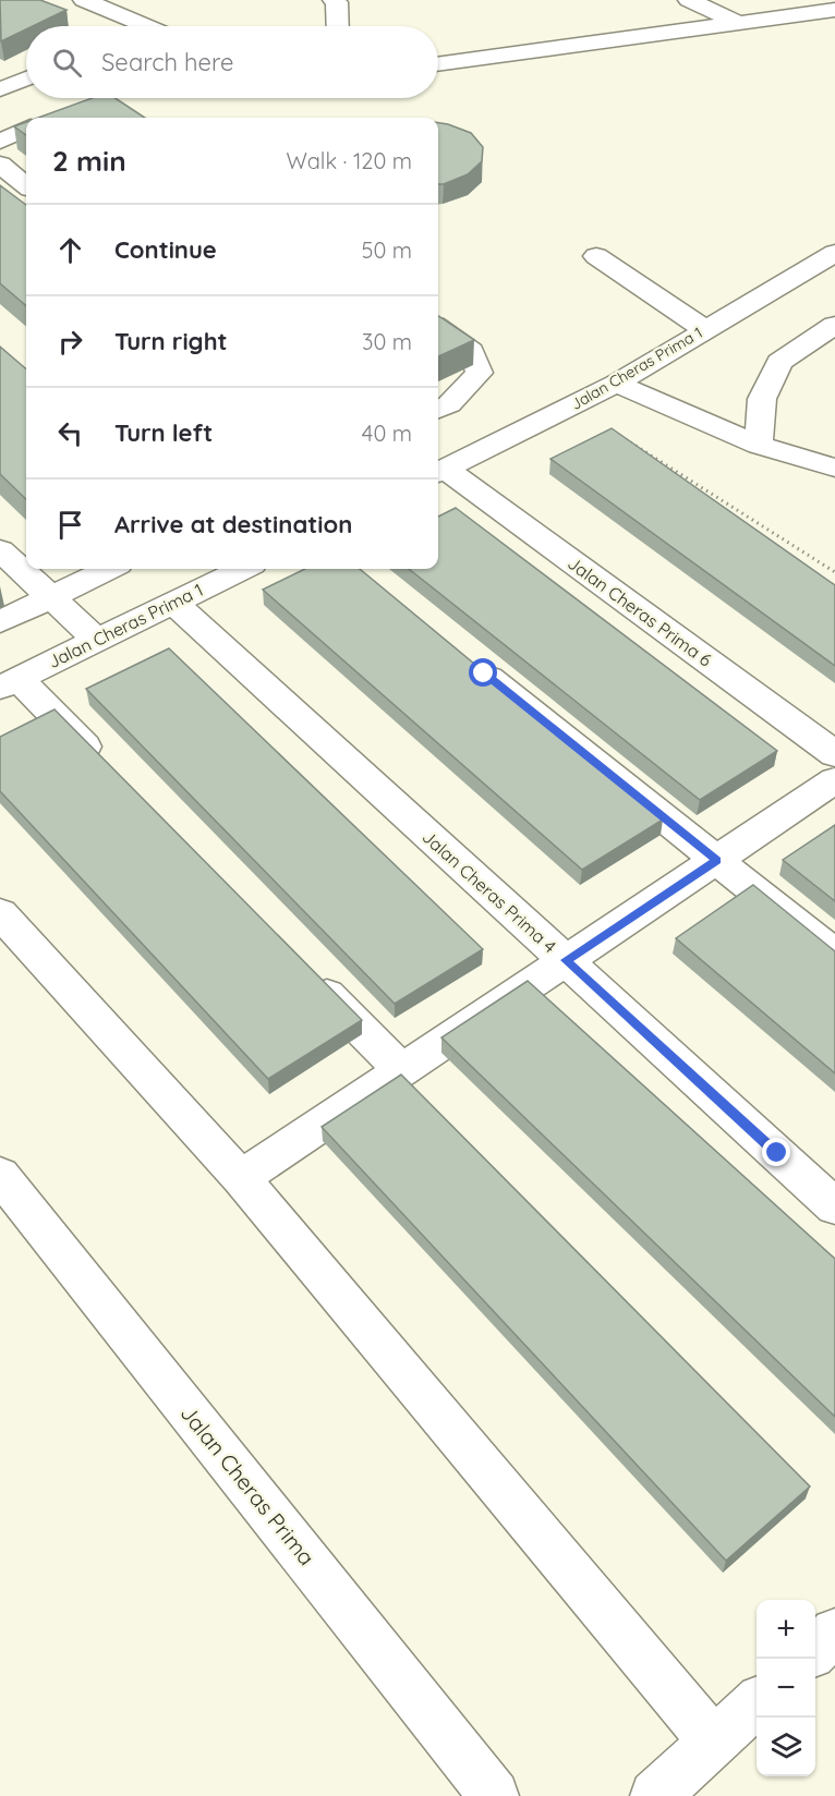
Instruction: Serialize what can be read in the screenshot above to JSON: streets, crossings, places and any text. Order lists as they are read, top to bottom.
{
  "streets": {
    "street": [
      "Jalan Cheras Prima 1",
      "Jalan Cheras Prima 6",
      "Jalan Cheras Prima 4",
      "Jalan Cheras Prima"
    ]
  },
  "crossings": [
    ["Jalan Cheras Prima 1", "Jalan Cheras Prima 6"],
    ["Jalan Cheras Prima 1", "Jalan Cheras Prima 4"]
  ],
  "page": {
    "search": "Search here",
    "heading": ["2 min", "Walk · 120 m"],
    "list": [
      ["Continue", "50 m"],
      ["Turn right", "30 m"],
      ["Turn left", "40 m"],
      "Arrive at destination"
    ],
    "map_buttons": ["+", "−"]
  }
}
